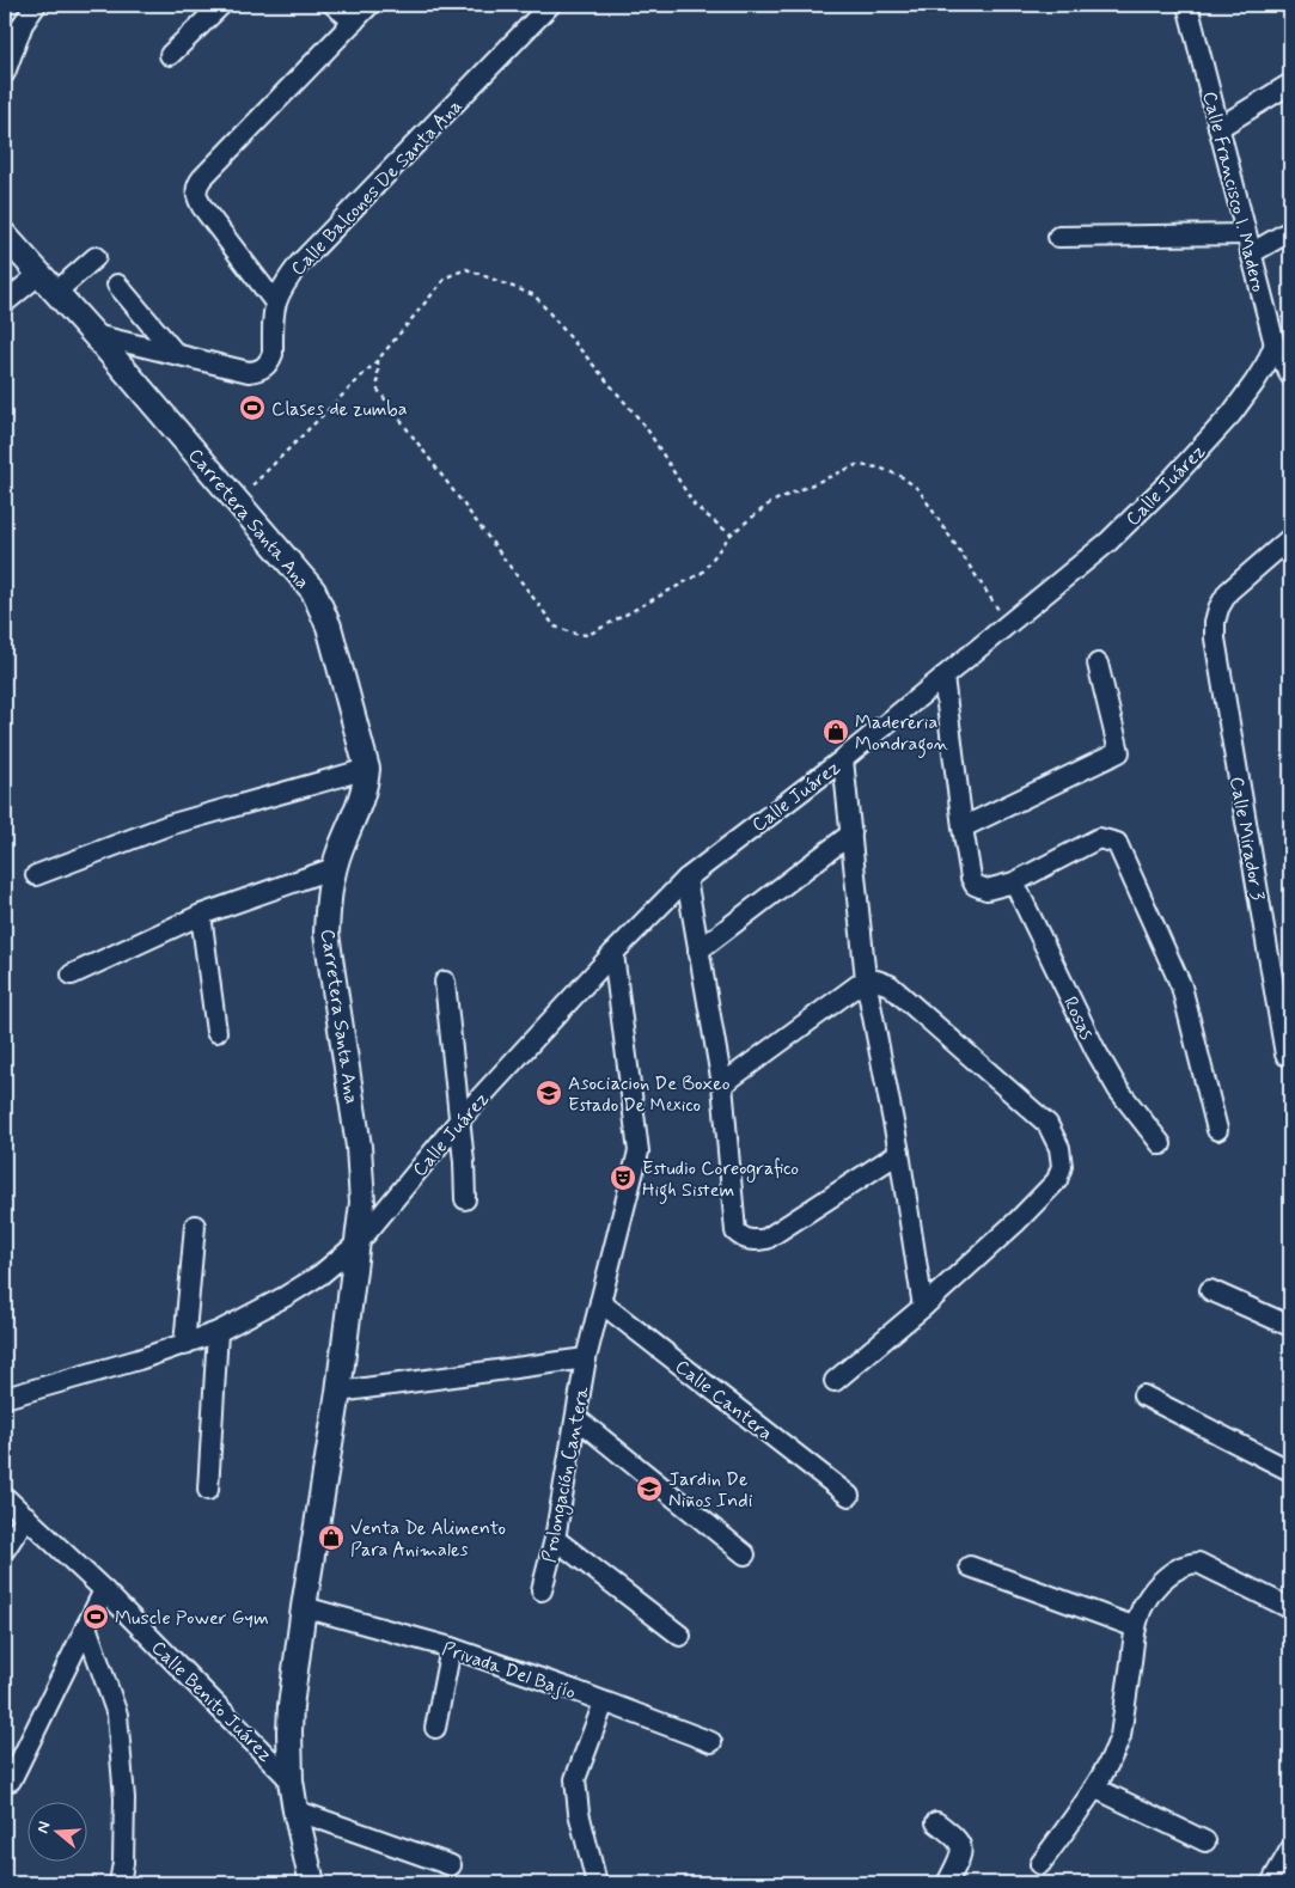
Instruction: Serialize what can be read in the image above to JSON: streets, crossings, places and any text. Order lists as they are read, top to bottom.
{
  "streets": {
    "main road": ["Carretera Santa Ana"],
    "street": [
      "Calle Balcones De Santa Ana",
      "Calle Francisco I. Madero",
      "Calle Juárez",
      "Calle Mirador 3",
      "Rosas",
      "Calle Cantera",
      "Prolongación Cantera",
      "Privada Del Bajío",
      "Calle Benito Juárez"
    ]
  },
  "crossings": [
    ["Calle Balcones De Santa Ana", "Carretera Santa Ana"],
    ["Calle Francisco I. Madero", "Calle Juárez"],
    ["Calle Juárez", "Carretera Santa Ana"],
    ["Calle Juárez", "Prolongación Cantera"],
    ["Carretera Santa Ana", "Privada Del Bajío"],
    ["Carretera Santa Ana", "Calle Benito Juárez"],
    ["Calle Cantera", "Prolongación Cantera"]
  ],
  "places": {
    "sports": ["Clases de zumba", "Muscle Power Gym"],
    "shop": ["Madereria Mondragon", "Venta De Alimento Para Animales"],
    "school or university": ["Asociacion De Boxeo Estado De Mexico", "Jardin De Niños Indi"],
    "theatre": ["Estudio Coreografico High Sistem"]
  },
  "north": "left"
}
